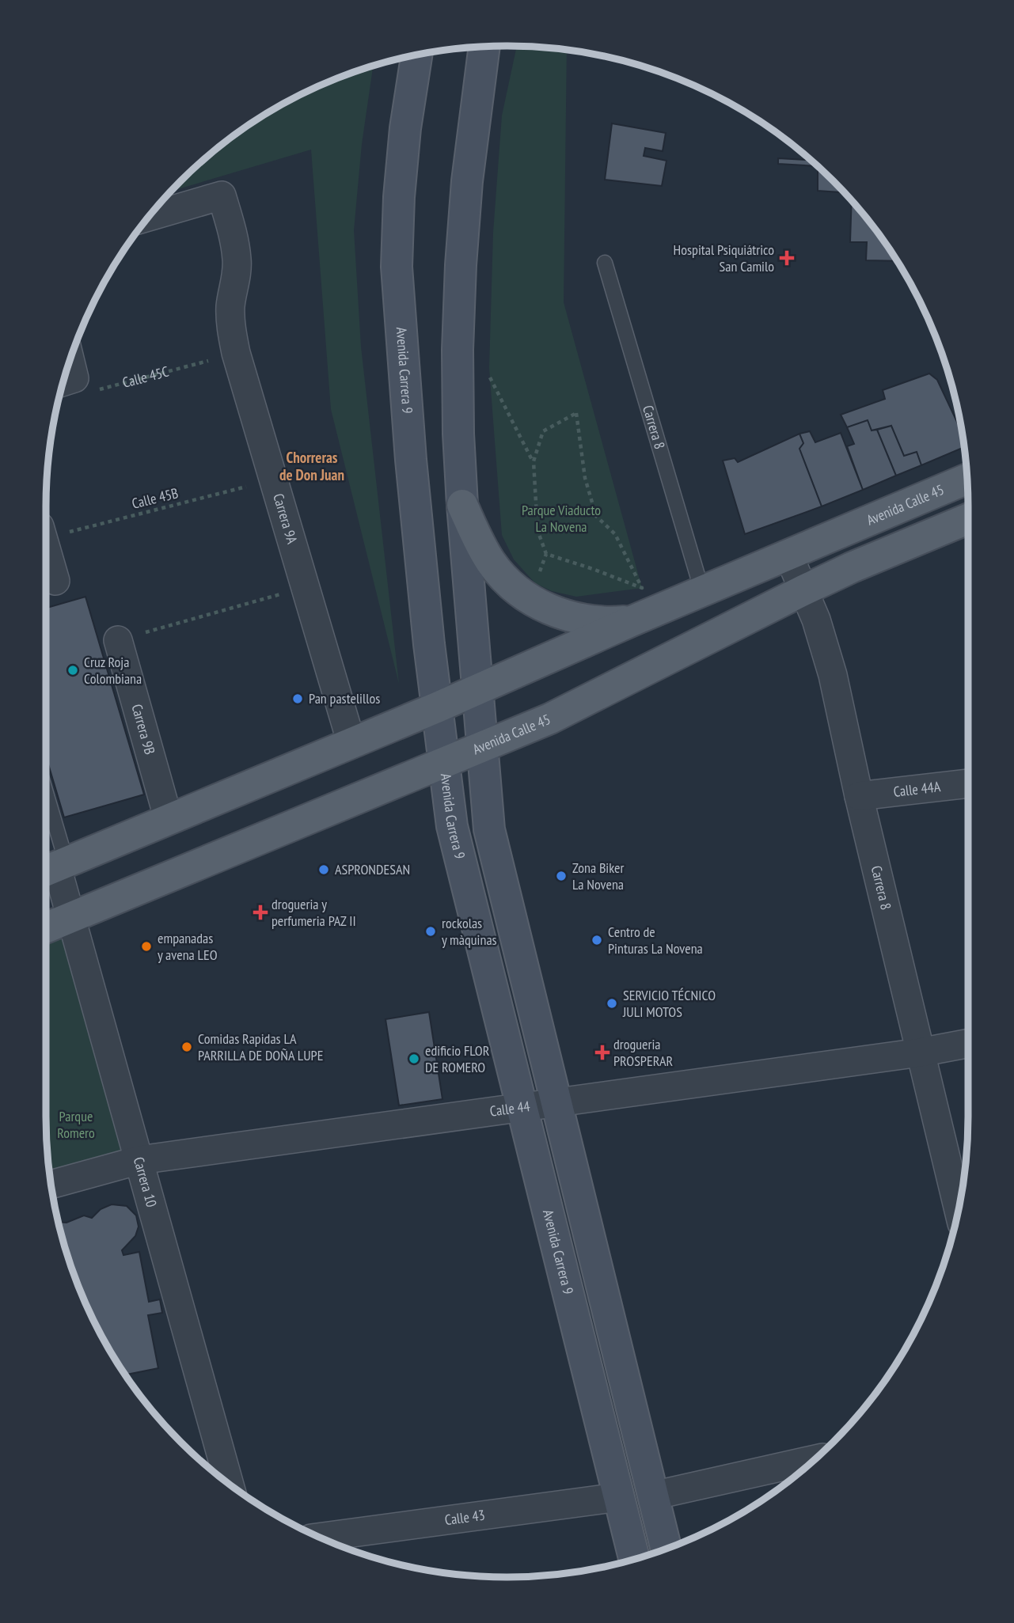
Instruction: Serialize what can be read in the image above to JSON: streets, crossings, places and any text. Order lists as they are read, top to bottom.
{
  "streets": {
    "main road": ["Avenida Carrera 9", "Avenida Calle 45"],
    "street": [
      "Carrera 8",
      "Carrera 9A",
      "Carrera 9B",
      "Calle 44A",
      "Calle 44",
      "Carrera 10",
      "Calle 43"
    ],
    "path": ["Calle 45C", "Calle 45B"]
  },
  "crossings": [
    ["Avenida Carrera 9", "Avenida Calle 45"],
    ["Avenida Carrera 9", "Calle 44"],
    ["Avenida Carrera 9", "Calle 43"],
    ["Calle 45C", "Carrera 9A"],
    ["Carrera 8", "Avenida Calle 45"],
    ["Carrera 8", "Calle 44A"],
    ["Carrera 8", "Calle 44"],
    ["Calle 45B", "Carrera 9A"],
    ["Avenida Calle 45", "Carrera 9A"],
    ["Avenida Calle 45", "Carrera 9B"],
    ["Avenida Calle 45", "Carrera 10"],
    ["Calle 44", "Carrera 10"]
  ],
  "districts": ["Chorreras de Don Juan"],
  "parks": ["Parque Viaducto La Novena", "Parque Romero"],
  "places": {
    "health": ["Hospital Psiquiátrico San Camilo", "drogueria y perfumeria PAZ II", "drogueria PROSPERAR"],
    "other": [
      "Cruz Roja Colombiana",
      "Pan pastelillos",
      "ASPRONDESAN",
      "Zona Biker La Novena",
      "rockolas y màquinas",
      "Centro de Pinturas La Novena",
      "empanadas y avena LEO",
      "SERVICIO TÉCNICO JULI MOTOS",
      "Comidas Rapidas LA PARRILLA DE DOÑA LUPE",
      "edificio FLOR DE ROMERO"
    ]
  }
}
